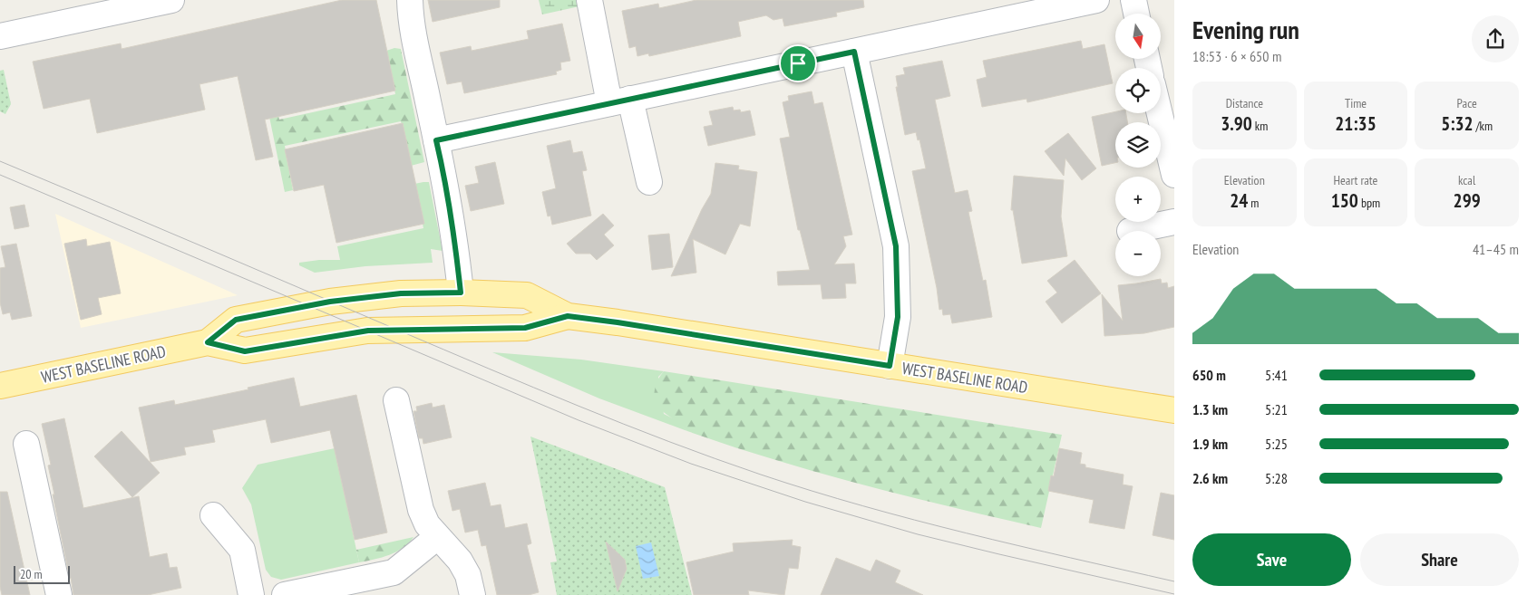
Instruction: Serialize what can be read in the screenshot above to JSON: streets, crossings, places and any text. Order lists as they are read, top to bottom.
{
  "streets": {
    "main road": ["WEST BASELINE ROAD"]
  },
  "scale_bar": "20 m",
  "north": "bottom",
  "page": {
    "heading": ["Evening run", "18:53 · 6 × 650 m"],
    "map_buttons": ["+", "−"],
    "stats": [
      ["Distance", "3.90 km"],
      ["Time", "21:35"],
      ["Pace", "5:32 /km"],
      ["Elevation", "24 m"],
      ["Heart rate", "150 bpm"],
      ["kcal", "299"]
    ],
    "chart": ["Elevation", "41–45 m"],
    "list": [
      {
        "name": "650 m",
        "note": "5:41"
      },
      {
        "name": "1.3 km",
        "note": "5:21"
      },
      {
        "name": "1.9 km",
        "note": "5:25"
      },
      {
        "name": "2.6 km",
        "note": "5:28"
      }
    ],
    "buttons": ["Save", "Share"],
    "scale": "20 m"
  }
}
